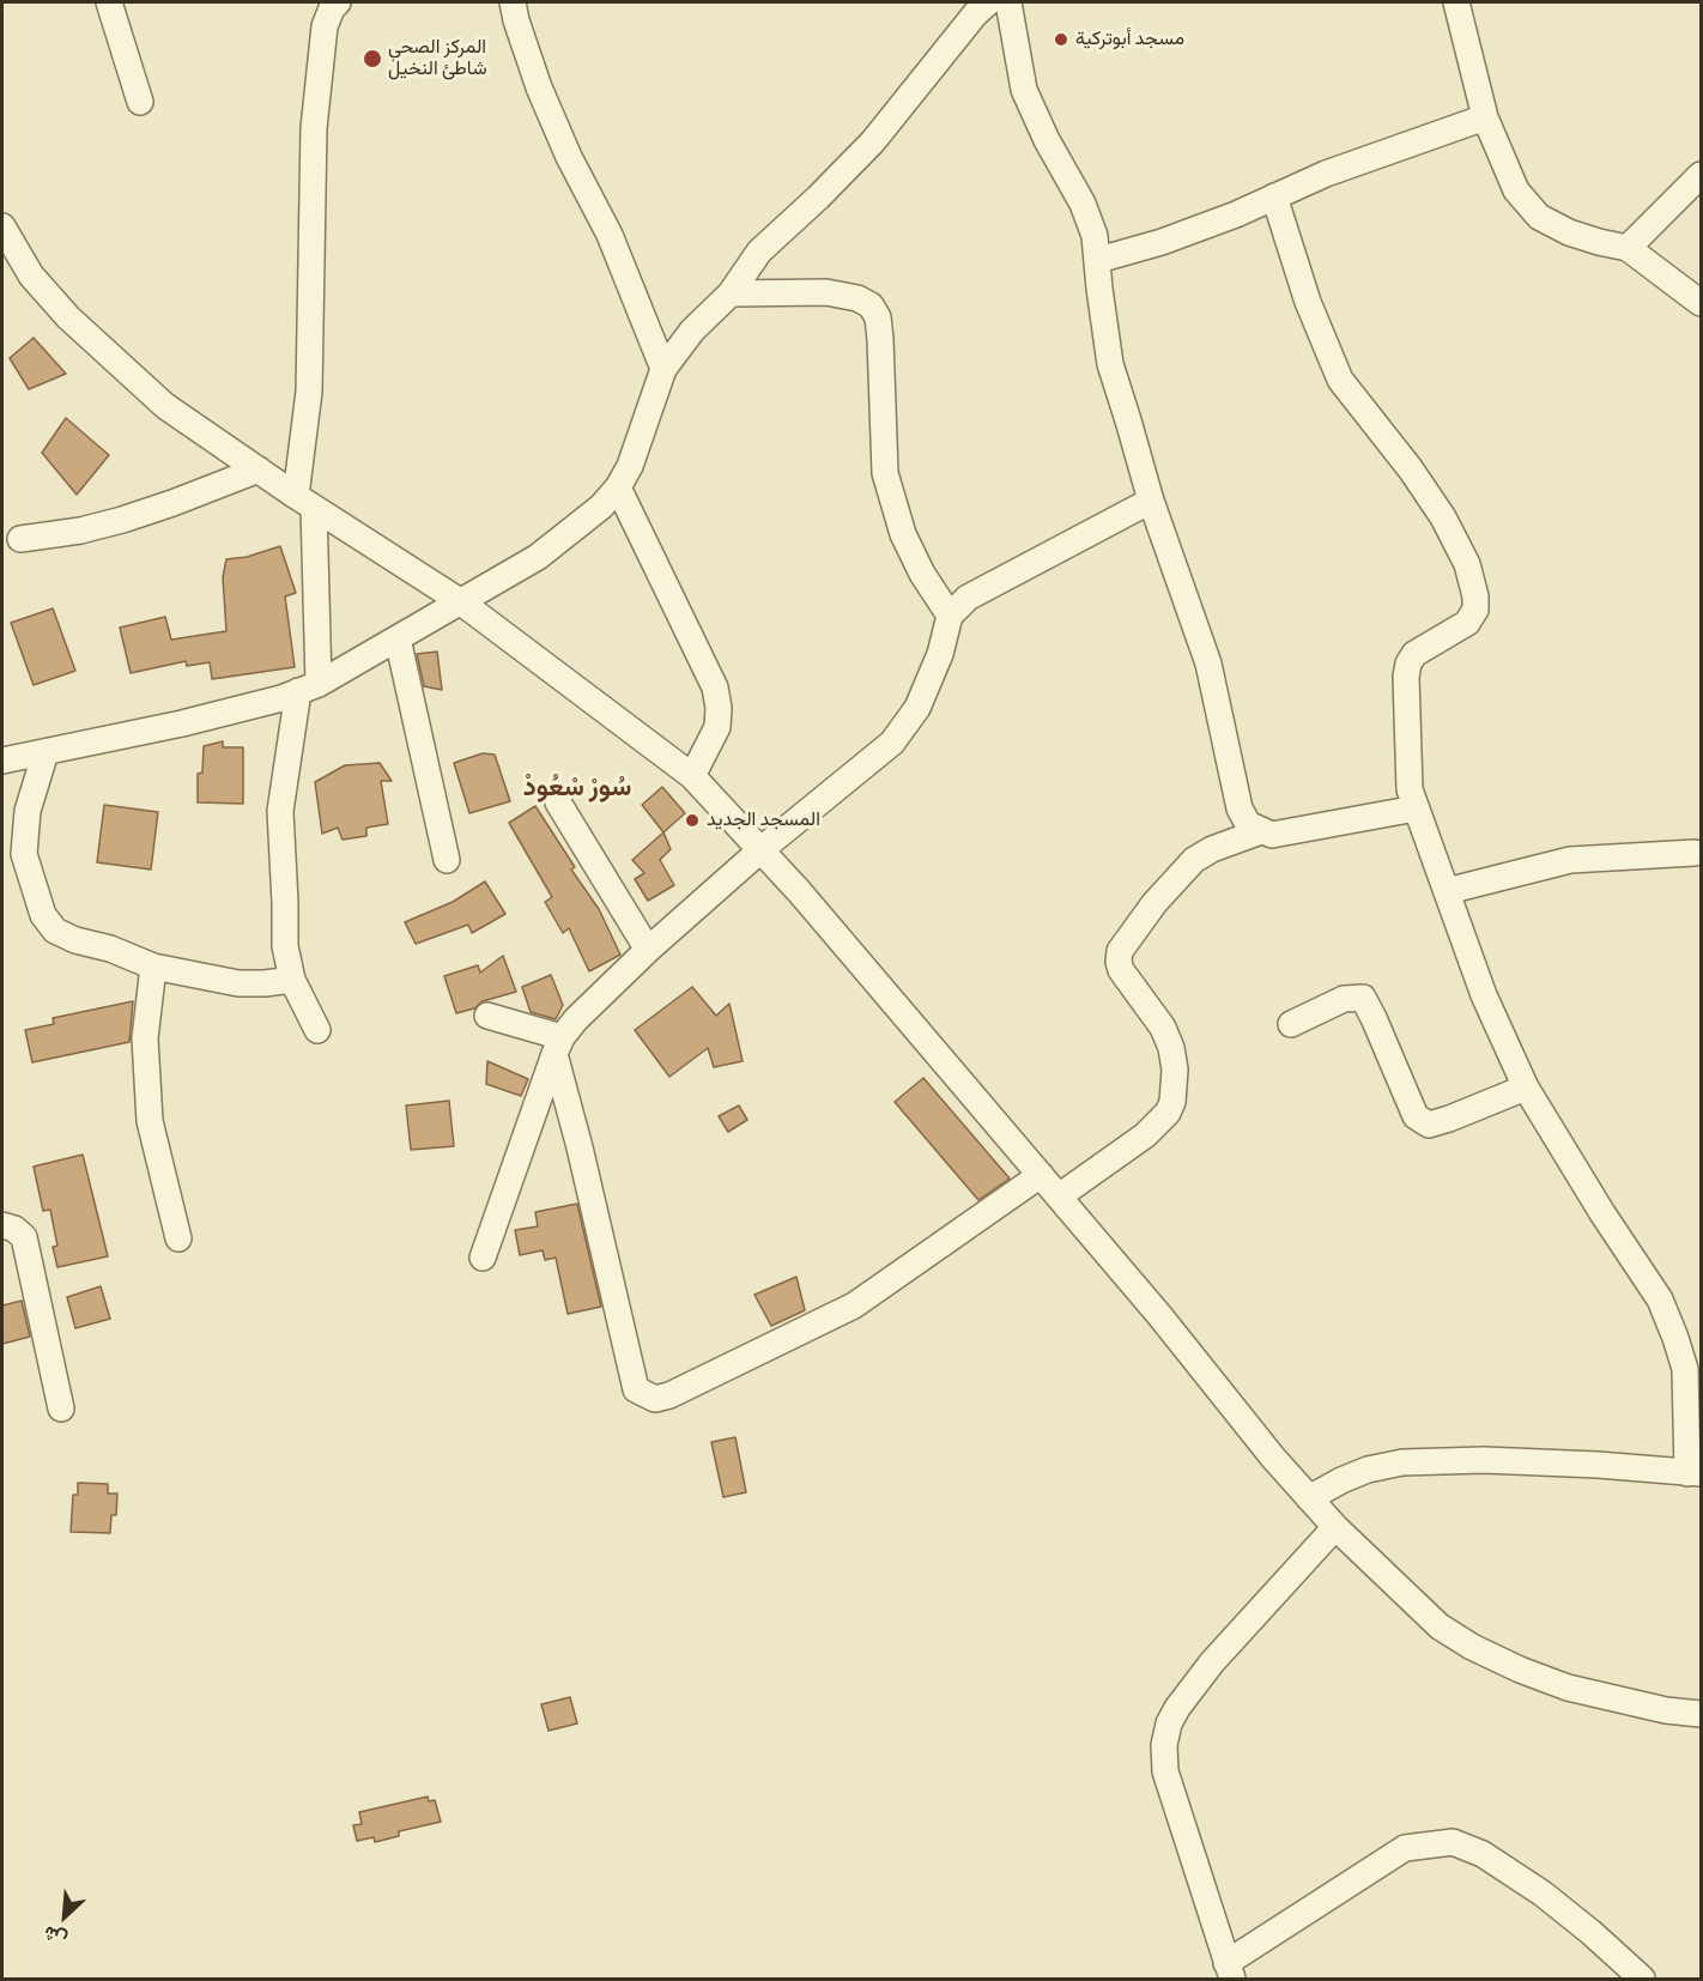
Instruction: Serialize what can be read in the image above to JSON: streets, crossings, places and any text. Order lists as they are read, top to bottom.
{
  "districts": ["سُورْ سْعُودْ"],
  "places": ["مسجد أبوتركية", "المركز الصحي شاطئ النخيل", "المسجد الجديد"],
  "north": "bottom left"
}
